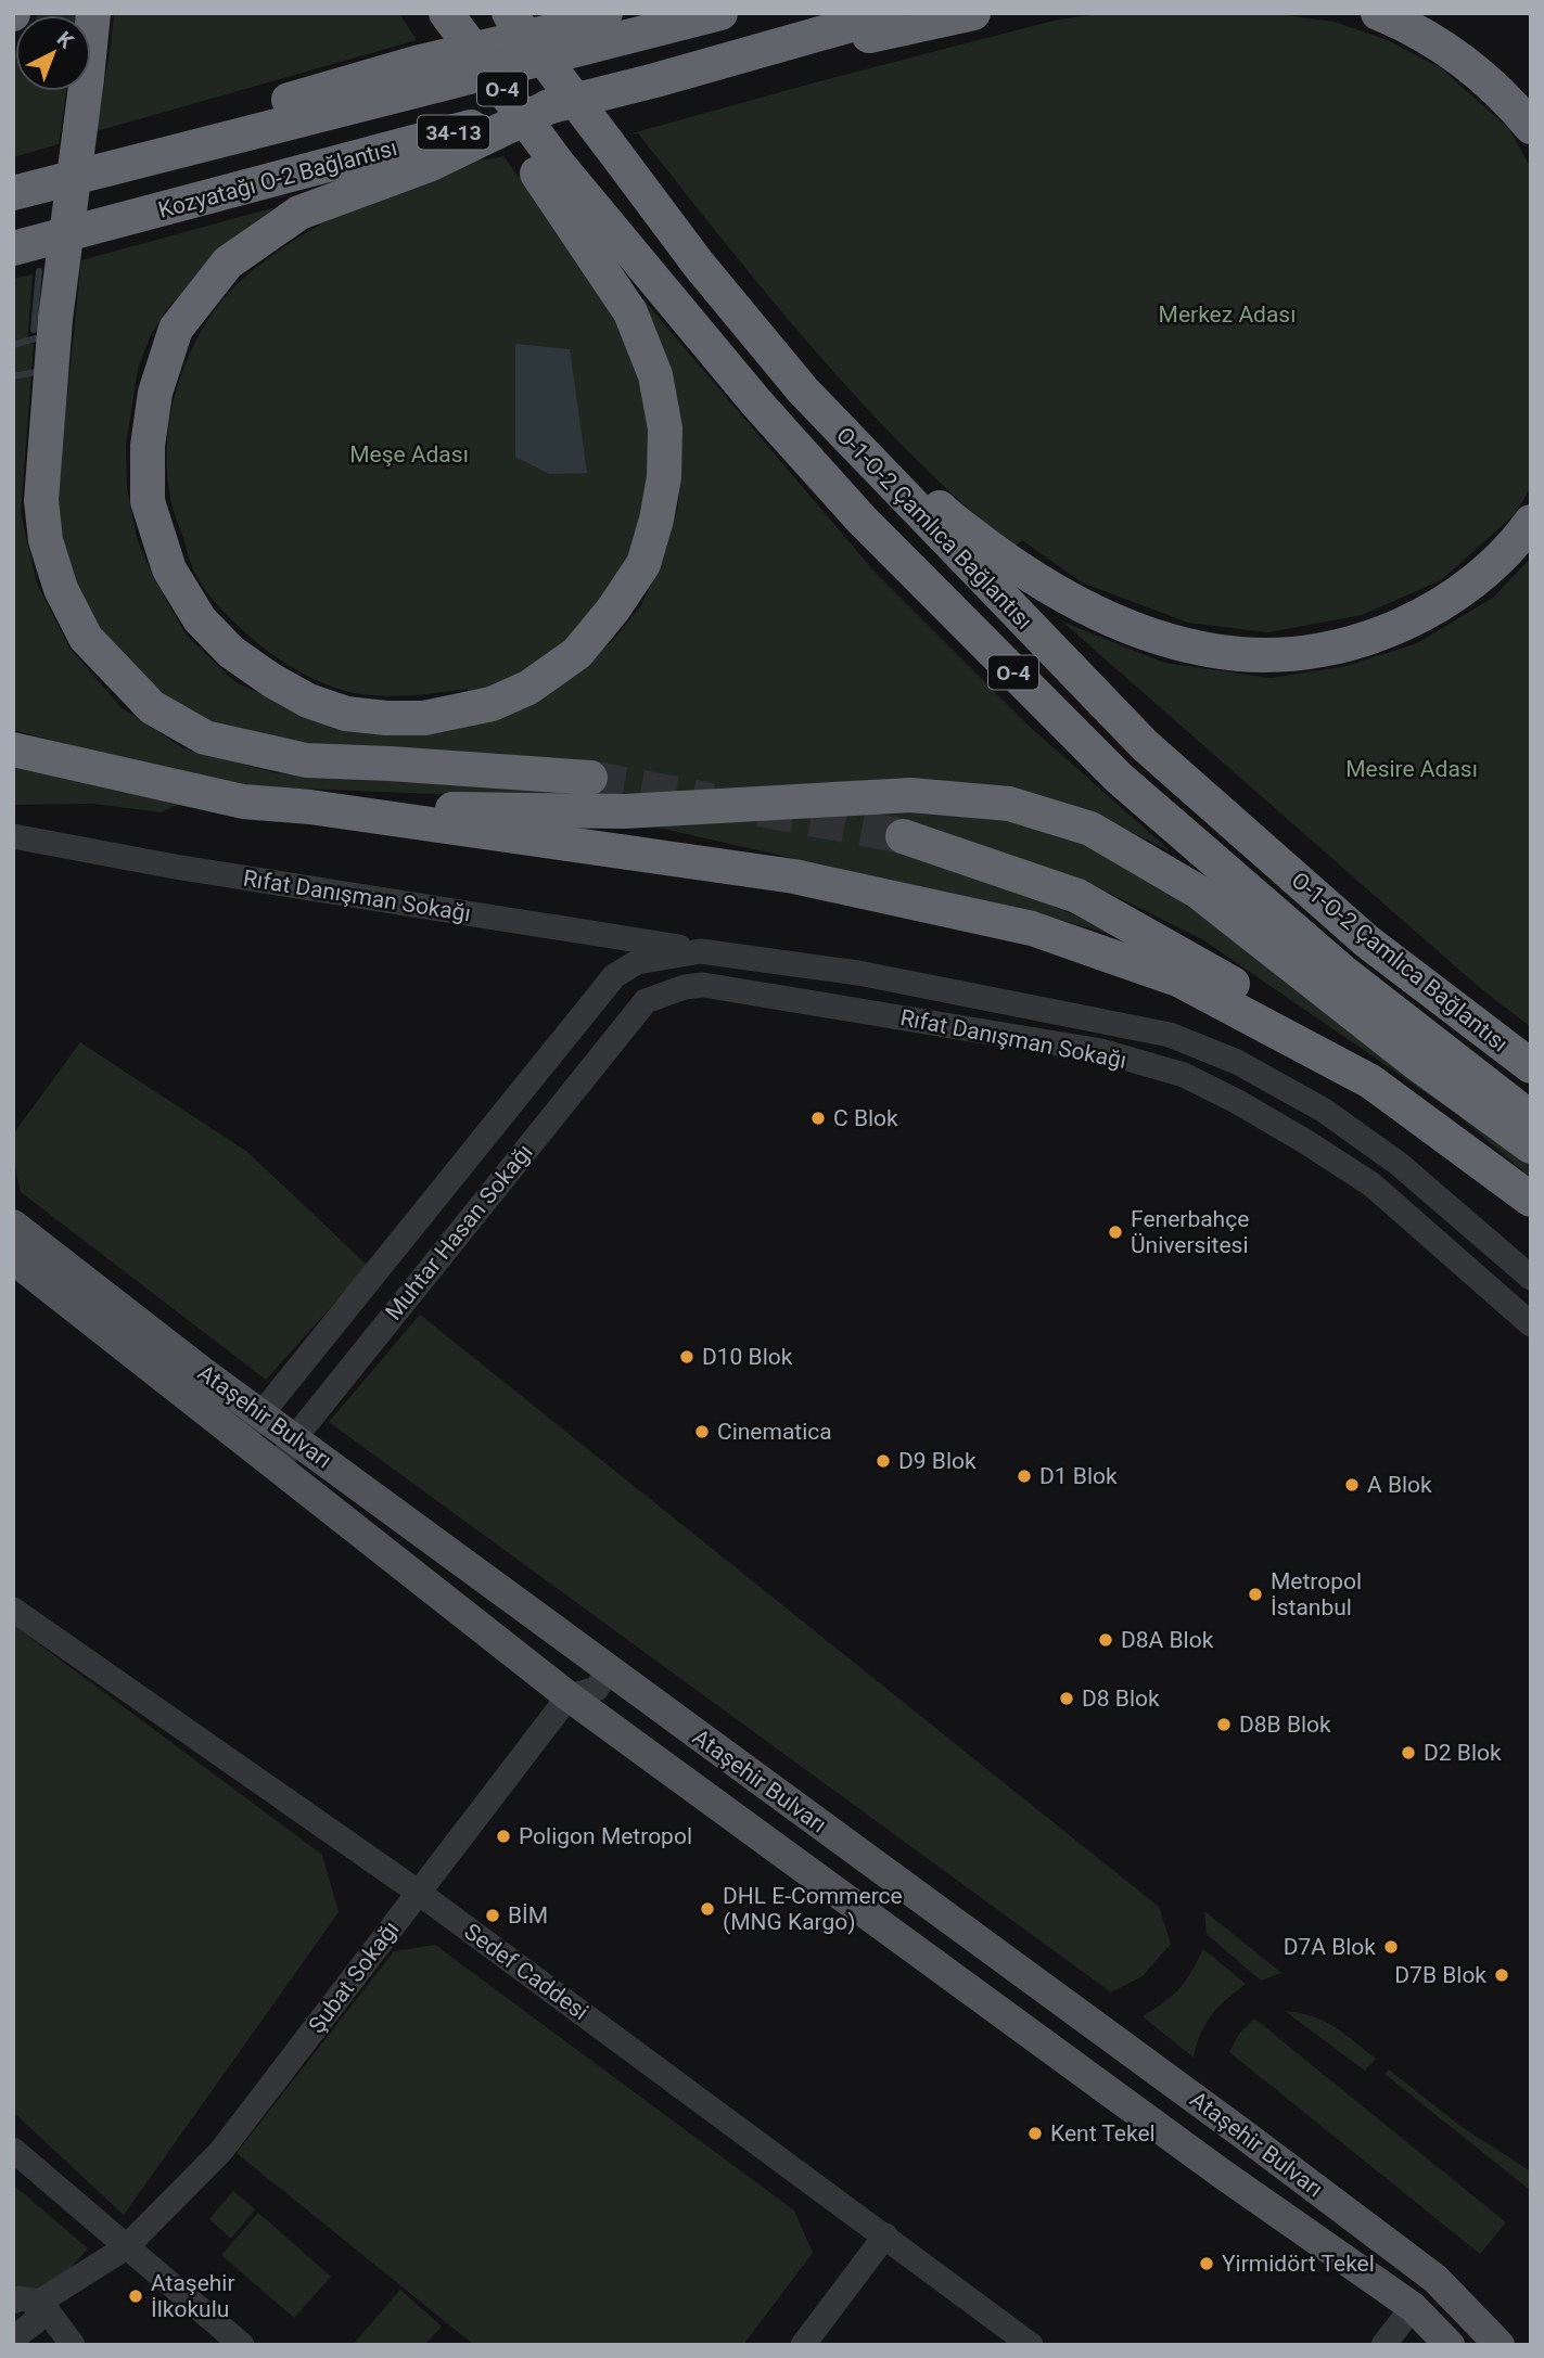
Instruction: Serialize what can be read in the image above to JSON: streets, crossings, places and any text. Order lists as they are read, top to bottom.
{
  "streets": {
    "highway": [
      "O-4",
      "34-13",
      "Kozyatağı O-2 Bağlantısı",
      "O-1-O-2 Çamlıca Bağlantısı"
    ],
    "main road": ["Ataşehir Bulvarı"],
    "street": [
      "Rıfat Danışman Sokağı",
      "Muhtar Hasan Sokağı",
      "Sedef Caddesi",
      "Şubat Sokağı"
    ]
  },
  "crossings": [
    ["Rıfat Danışman Sokağı", "Muhtar Hasan Sokağı"],
    ["Muhtar Hasan Sokağı", "Ataşehir Bulvarı"],
    ["Ataşehir Bulvarı", "Şubat Sokağı"],
    ["Sedef Caddesi", "Şubat Sokağı"]
  ],
  "parks": ["Merkez Adası", "Meşe Adası", "Mesire Adası"],
  "places": [
    "C Blok",
    "Fenerbahçe Üniversitesi",
    "D10 Blok",
    "Cinematica",
    "D9 Blok",
    "D1 Blok",
    "A Blok",
    "Metropol İstanbul",
    "D8A Blok",
    "D8 Blok",
    "D8B Blok",
    "D2 Blok",
    "Poligon Metropol",
    "DHL E-Commerce (MNG Kargo)",
    "BİM",
    "D7A Blok",
    "D7B Blok",
    "Kent Tekel",
    "Yirmidört Tekel",
    "Ataşehir İlkokulu"
  ],
  "north": "top right"
}
